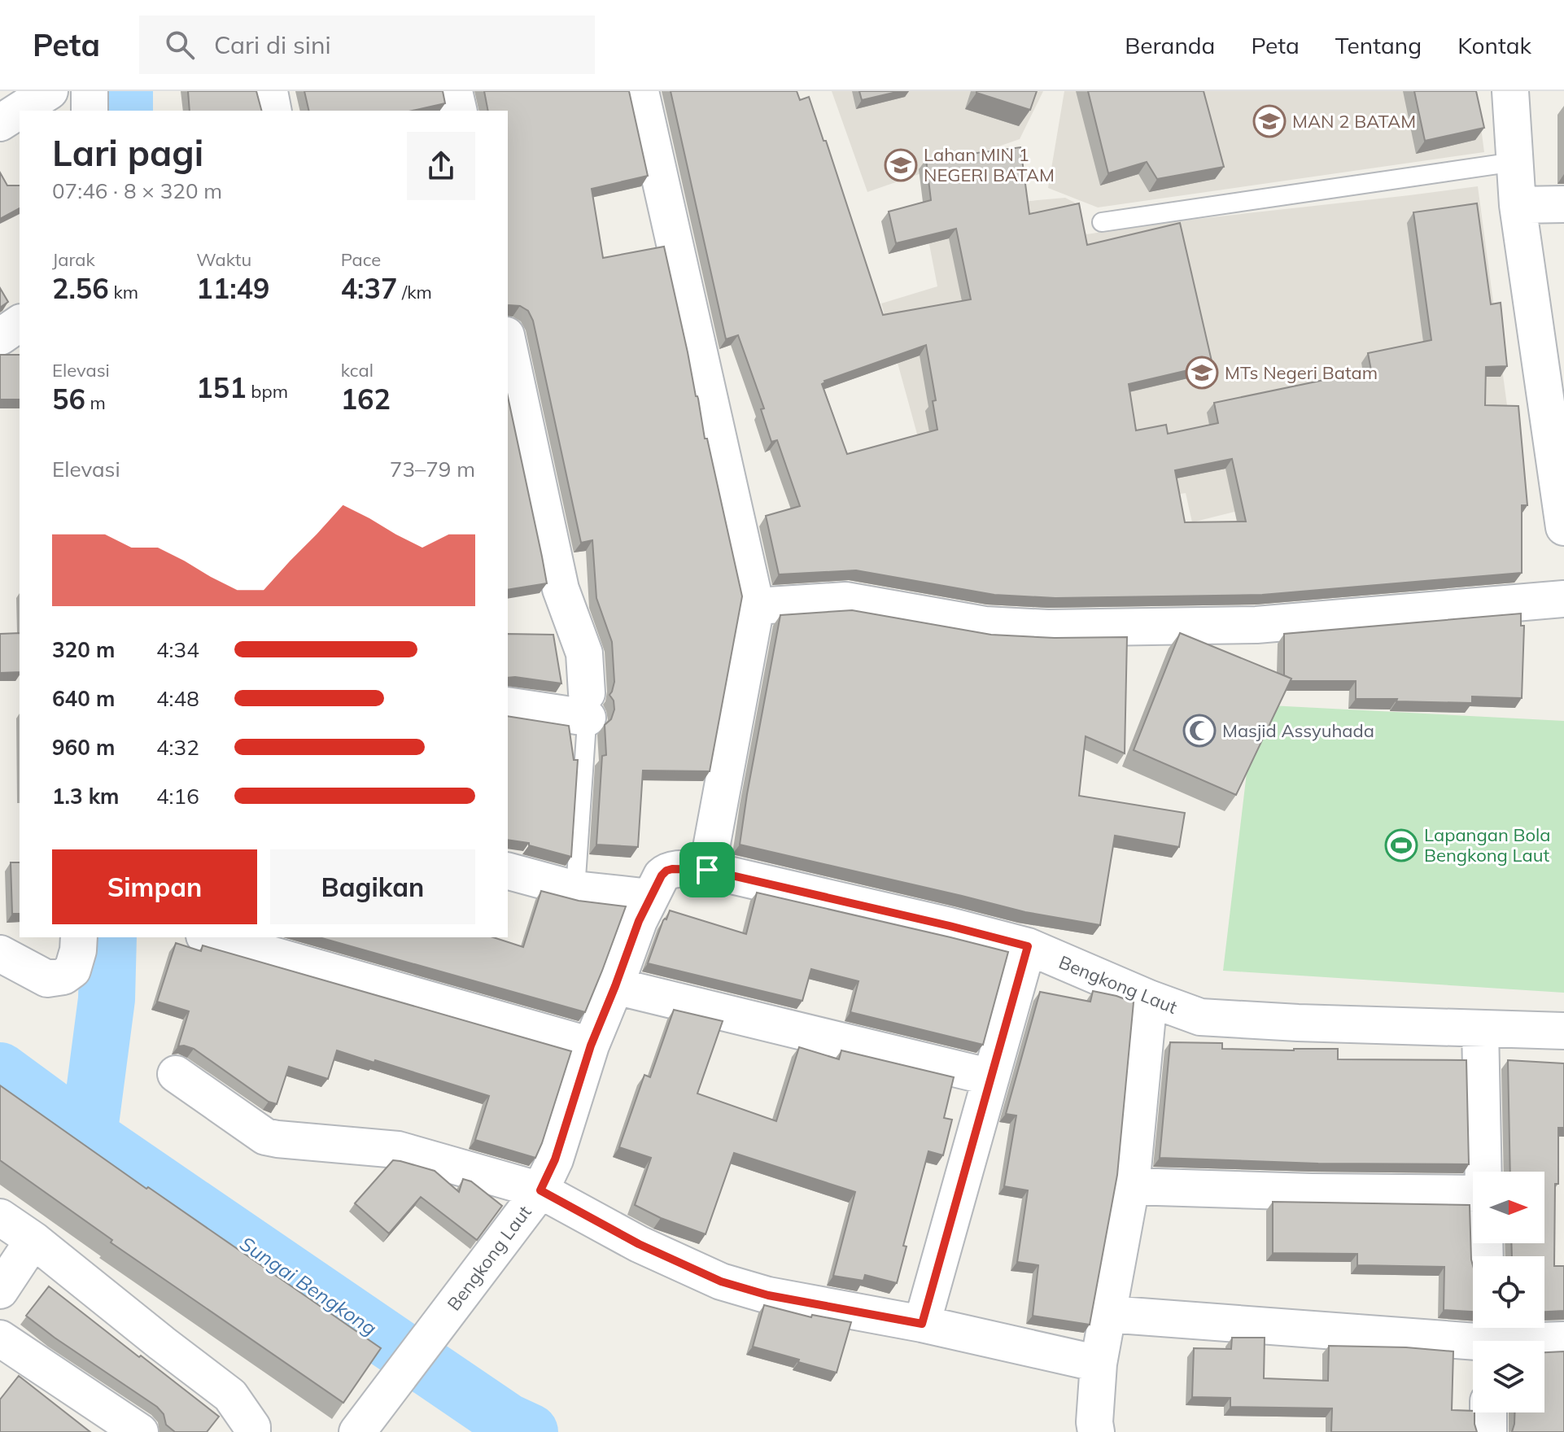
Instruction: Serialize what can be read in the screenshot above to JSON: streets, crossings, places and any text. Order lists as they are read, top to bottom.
{
  "streets": {
    "street": ["Bengkong Laut"]
  },
  "water": ["Sungai Bengkong"],
  "places": {
    "school or university": ["MAN 2 BATAM", "Lahan MIN 1 NEGERI BATAM", "MTs Negeri Batam"],
    "mosque": ["Masjid Assyuhada"],
    "sports": ["Lapangan Bola Bengkong Laut"]
  },
  "north": "right",
  "page": {
    "header": "Peta",
    "search": "Cari di sini",
    "nav": [
      "Beranda",
      "Peta",
      "Tentang",
      "Kontak"
    ],
    "heading": ["Lari pagi", "07:46 · 8 × 320 m"],
    "stats": [
      ["Jarak", "2.56 km"],
      ["Waktu", "11:49"],
      ["Pace", "4:37 /km"],
      ["Elevasi", "56 m"],
      ["151 bpm"],
      ["kcal", "162"]
    ],
    "chart": ["Elevasi", "73–79 m"],
    "list": [
      {
        "name": "320 m",
        "note": "4:34"
      },
      {
        "name": "640 m",
        "note": "4:48"
      },
      {
        "name": "960 m",
        "note": "4:32"
      },
      {
        "name": "1.3 km",
        "note": "4:16"
      }
    ],
    "buttons": ["Simpan", "Bagikan"]
  }
}
